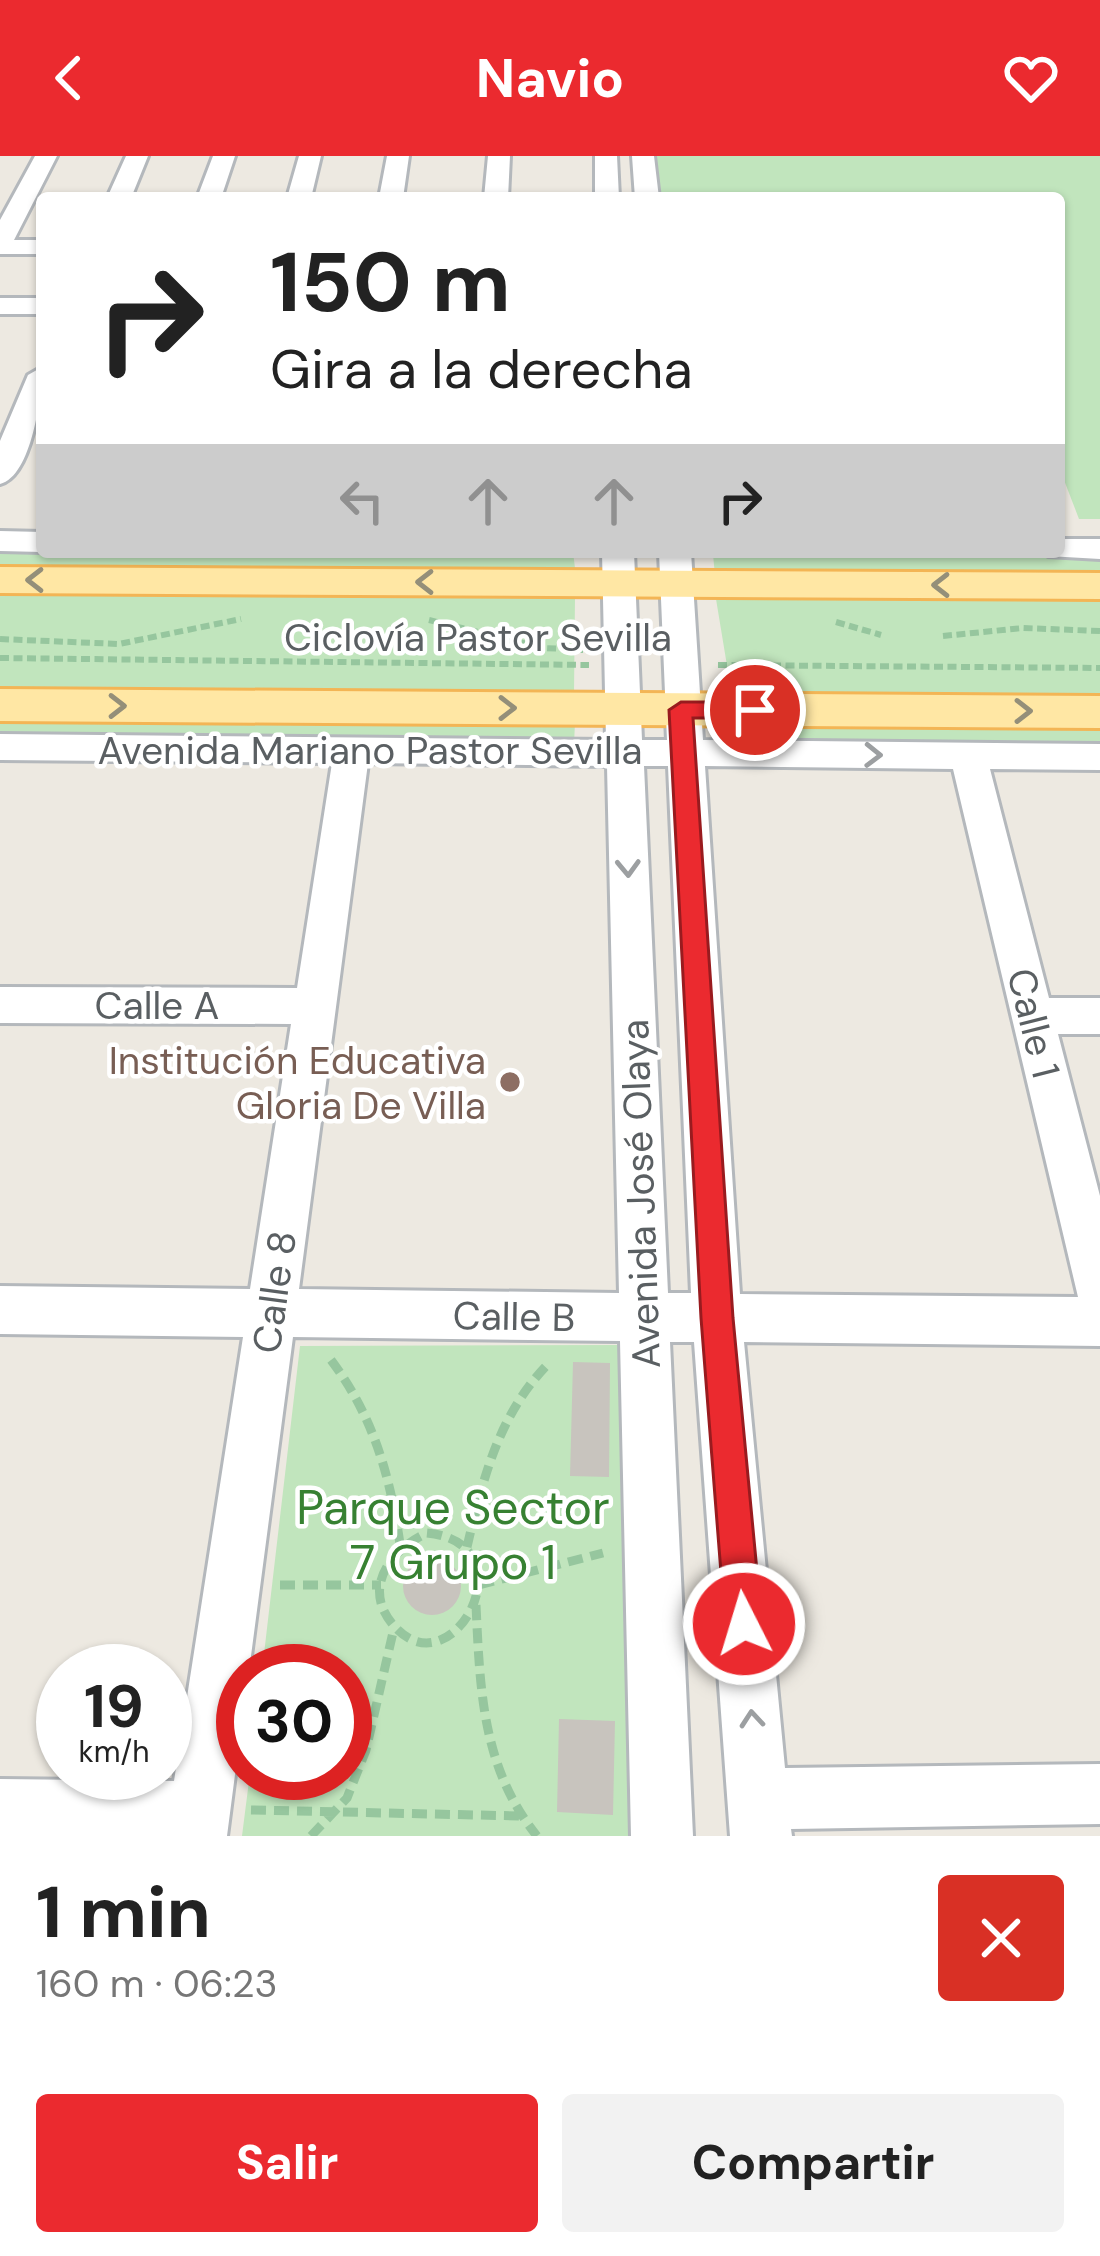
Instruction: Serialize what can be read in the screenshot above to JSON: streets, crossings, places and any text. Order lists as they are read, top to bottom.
{
  "streets": {
    "main road": ["Avenida Mariano Pastor Sevilla"],
    "street": [
      "Calle A",
      "Calle 1",
      "Avenida José Olaya",
      "Calle 8",
      "Calle B"
    ],
    "path": ["Ciclovía Pastor Sevilla"]
  },
  "crossings": [
    ["Ciclovía Pastor Sevilla", "Avenida Mariano Pastor Sevilla"],
    ["Ciclovía Pastor Sevilla", "Avenida José Olaya"],
    ["Avenida Mariano Pastor Sevilla", "Calle 1"],
    ["Avenida Mariano Pastor Sevilla", "Avenida José Olaya"],
    ["Avenida Mariano Pastor Sevilla", "Calle 8"],
    ["Calle A", "Calle 8"],
    ["Avenida José Olaya", "Calle B"],
    ["Calle 8", "Calle B"]
  ],
  "parks": ["Parque Sector 7 Grupo 1"],
  "places": ["Institución Educativa Gloria De Villa"],
  "page": {
    "header": "Navio",
    "turn": ["150 m", "Gira a la derecha"],
    "speed": "19 km/h",
    "limit": "30",
    "heading": ["1 min", "160 m · 06:23"],
    "buttons": ["Salir", "Compartir"]
  }
}
